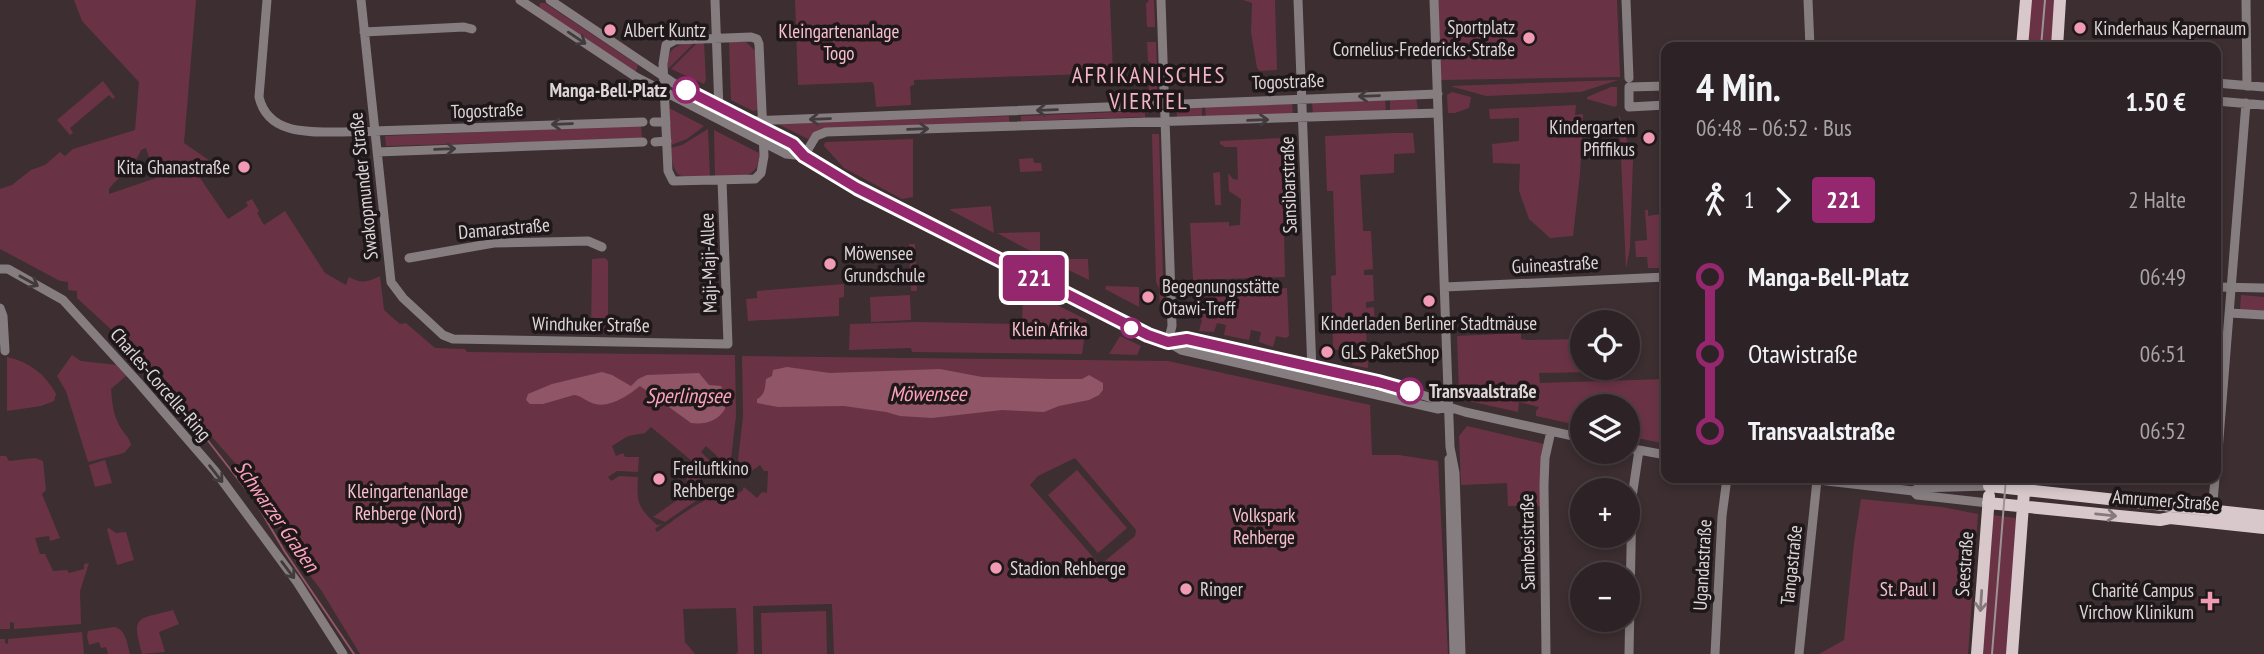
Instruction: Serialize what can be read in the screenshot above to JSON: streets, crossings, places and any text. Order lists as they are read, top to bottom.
{
  "streets": {
    "main road": ["Amrumer Straße", "Seestraße"],
    "street": [
      "Togostraße",
      "Sansibarstraße",
      "Swakopmunder Straße",
      "Damarastraße",
      "Maji-Maji-Allee",
      "Guineastraße",
      "Windhuker Straße",
      "Charles-Corcelle-Ring",
      "Sambesistraße",
      "Ugandastraße",
      "Tangastraße"
    ]
  },
  "crossings": [
    ["Togostraße", "Sansibarstraße"],
    ["Togostraße", "Swakopmunder Straße"],
    ["Swakopmunder Straße", "Windhuker Straße"],
    ["Maji-Maji-Allee", "Windhuker Straße"],
    ["Amrumer Straße", "Seestraße"]
  ],
  "one_way": ["Charles-Corcelle-Ring"],
  "districts": ["AFRIKANISCHES VIERTEL"],
  "water": ["Möwensee", "Sperlingsee", "Schwarzer Graben"],
  "parks": [
    "Kleingartenanlage Togo",
    "Klein Afrika",
    "Kleingartenanlage Rehberge (Nord)",
    "Volkspark Rehberge",
    "St. Paul I"
  ],
  "places": {
    "other": [
      "Kinderhaus Kapernaum",
      "Albert Kuntz",
      "Sportplatz Cornelius-Fredericks-Straße",
      "Manga-Bell-Platz",
      "Kindergarten Pfiffikus",
      "Kita Ghanastraße",
      "Möwensee Grundschule",
      "Begegnungsstätte Otawi-Treff",
      "Kinderladen Berliner Stadtmäuse",
      "GLS PaketShop",
      "Transvaalstraße",
      "Freiluftkino Rehberge",
      "Stadion Rehberge",
      "Ringer"
    ],
    "health": ["Charité Campus Virchow Klinikum"]
  },
  "lines": ["bus line 221"],
  "page": {
    "on_map": "221",
    "heading": ["4 Min.", "06:48 – 06:52 · Bus", "1.50 €"],
    "legs": ["1", "221", "2 Halte"],
    "list": [
      {
        "name": "Manga-Bell-Platz",
        "value": "06:49"
      },
      {
        "name": "Otawistraße",
        "value": "06:51"
      },
      {
        "name": "Transvaalstraße",
        "value": "06:52"
      }
    ],
    "map_buttons": ["+", "−"]
  }
}
